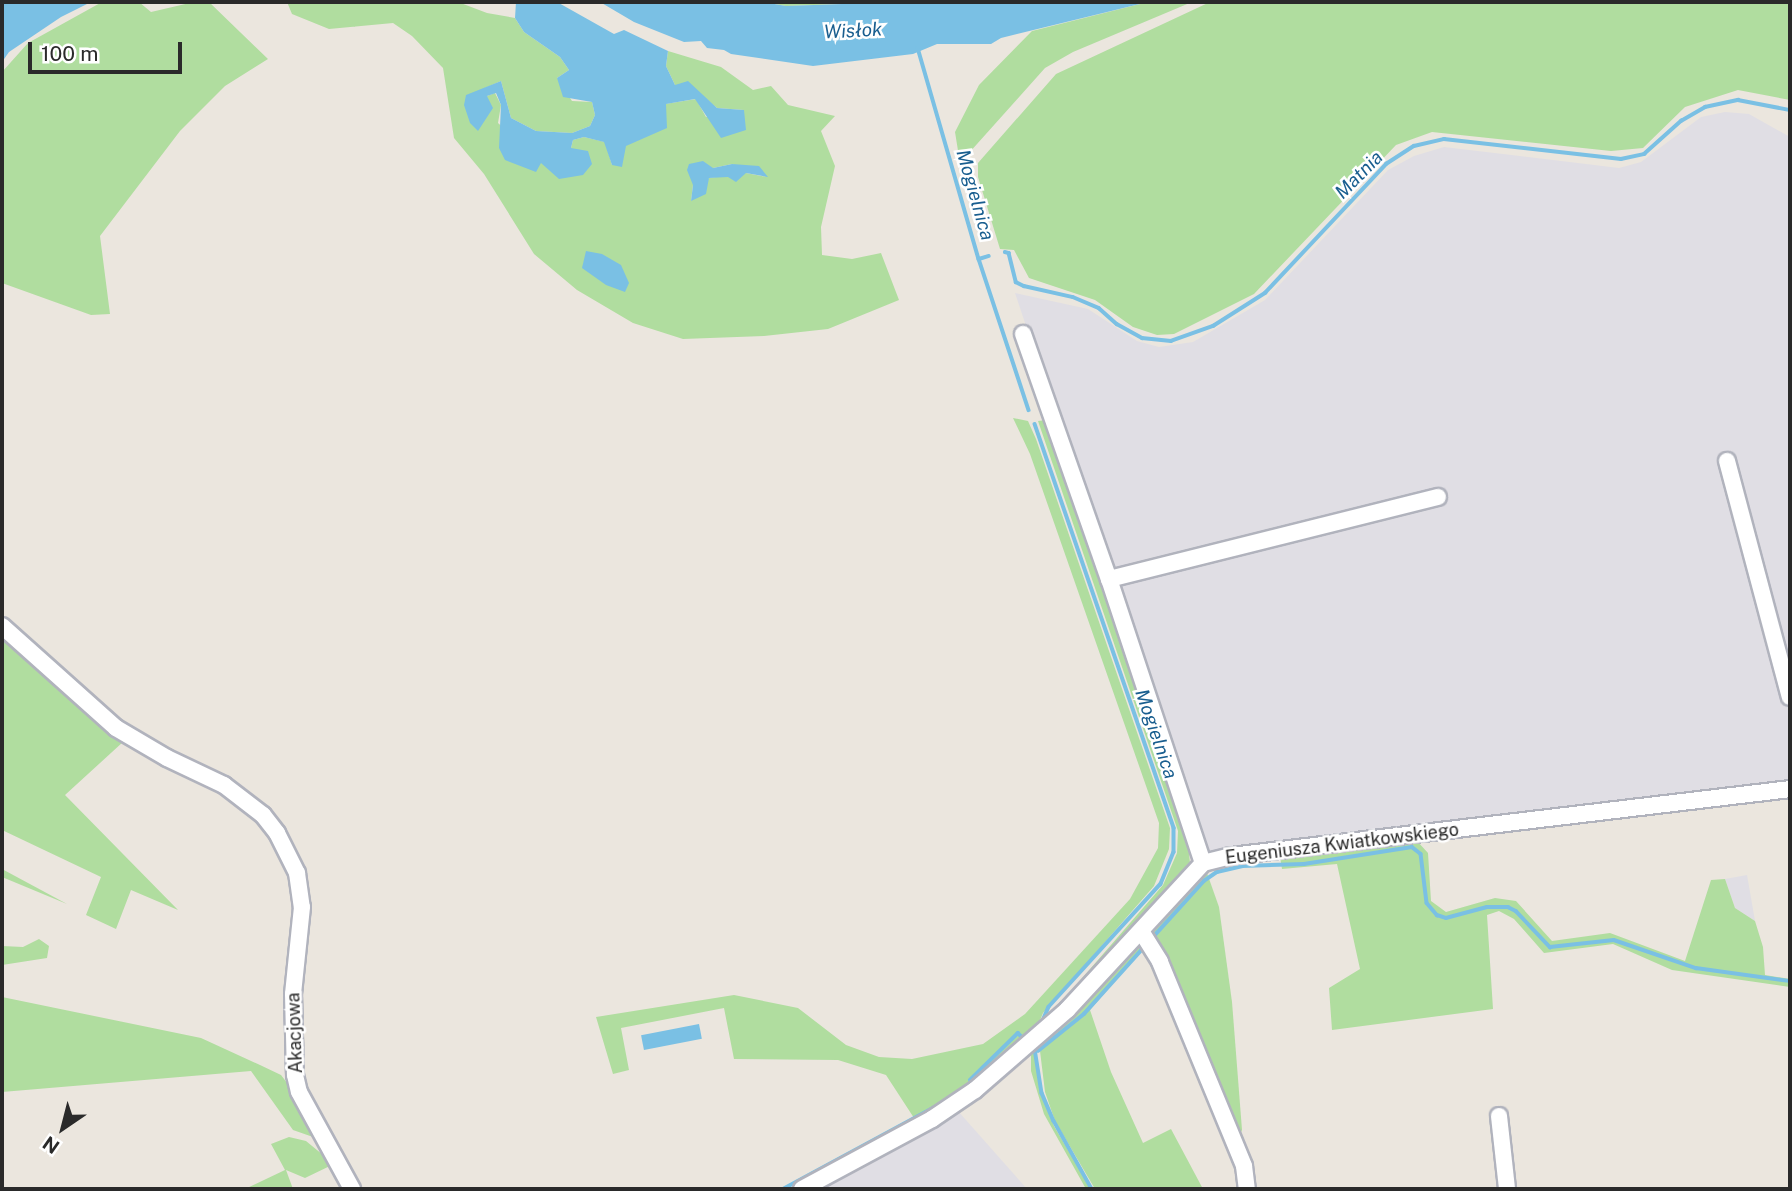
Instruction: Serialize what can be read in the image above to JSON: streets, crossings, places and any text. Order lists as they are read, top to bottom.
{
  "streets": {
    "street": ["Eugeniusza Kwiatkowskiego", "Akacjowa"]
  },
  "water": ["Wisłok", "Matnia", "Mogielnica"],
  "scale_bar": "100 m",
  "north": "bottom left"
}
